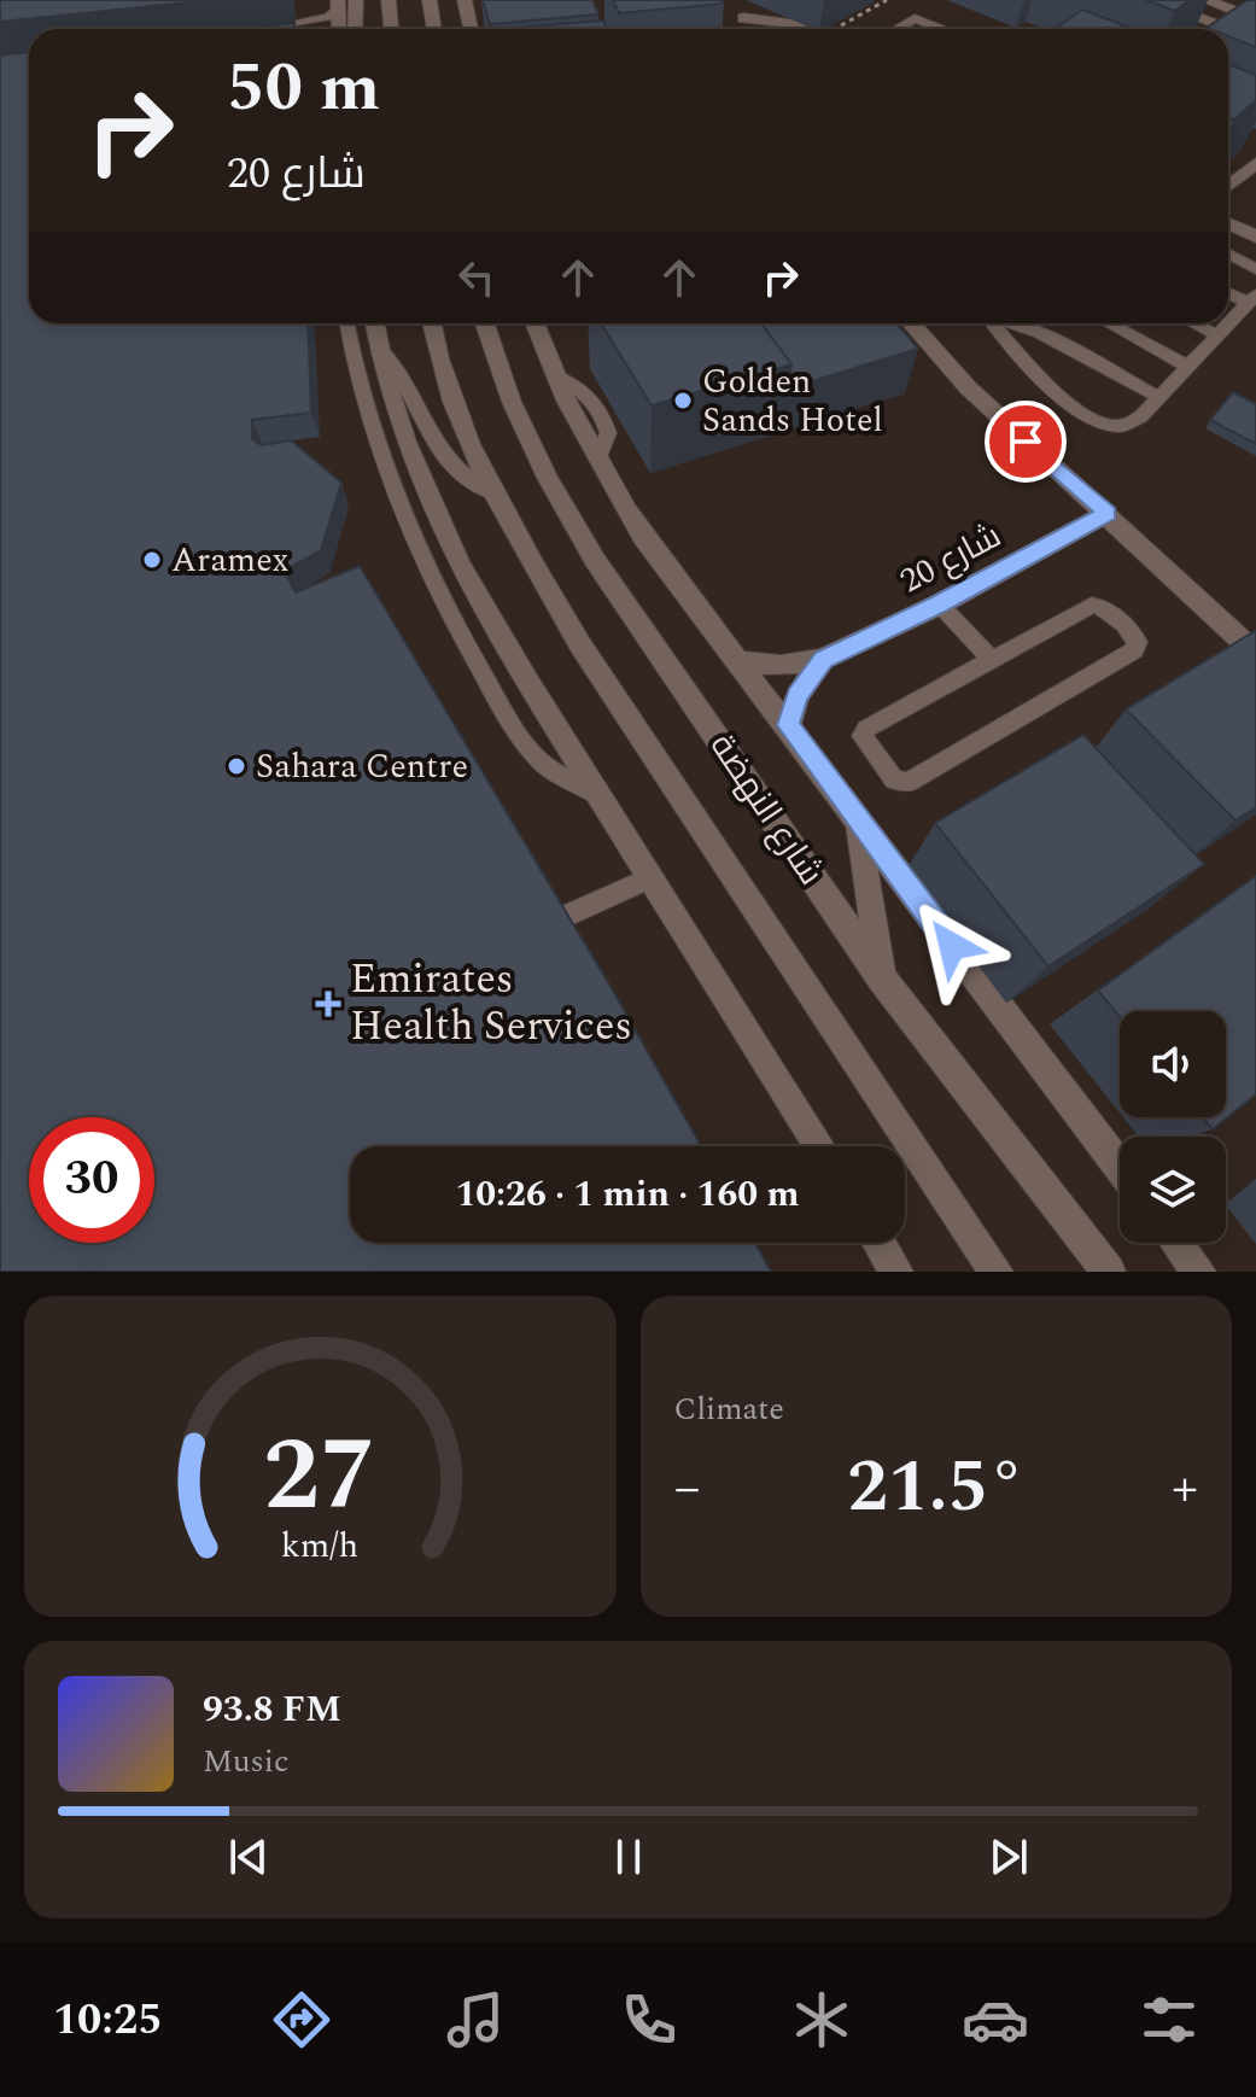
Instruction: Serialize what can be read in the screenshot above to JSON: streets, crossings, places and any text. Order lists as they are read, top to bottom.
{
  "streets": {
    "street": ["شارع 20", "شارع النهضة"]
  },
  "crossings": [
    ["شارع 20", "شارع النهضة"]
  ],
  "places": {
    "other": ["Golden Sands Hotel", "Aramex", "Sahara Centre"],
    "health": ["Emirates Health Services"]
  },
  "page": {
    "turn": ["50 m", "شارع 20"],
    "limit": "30",
    "trip": "10:26 · 1 min · 160 m",
    "tile": "Climate",
    "heat": ["−", "21.5°", "+"],
    "song": ["93.8 FM", "Music"],
    "tabs": "10:25",
    "gauge": ["27", "km/h"]
  }
}
